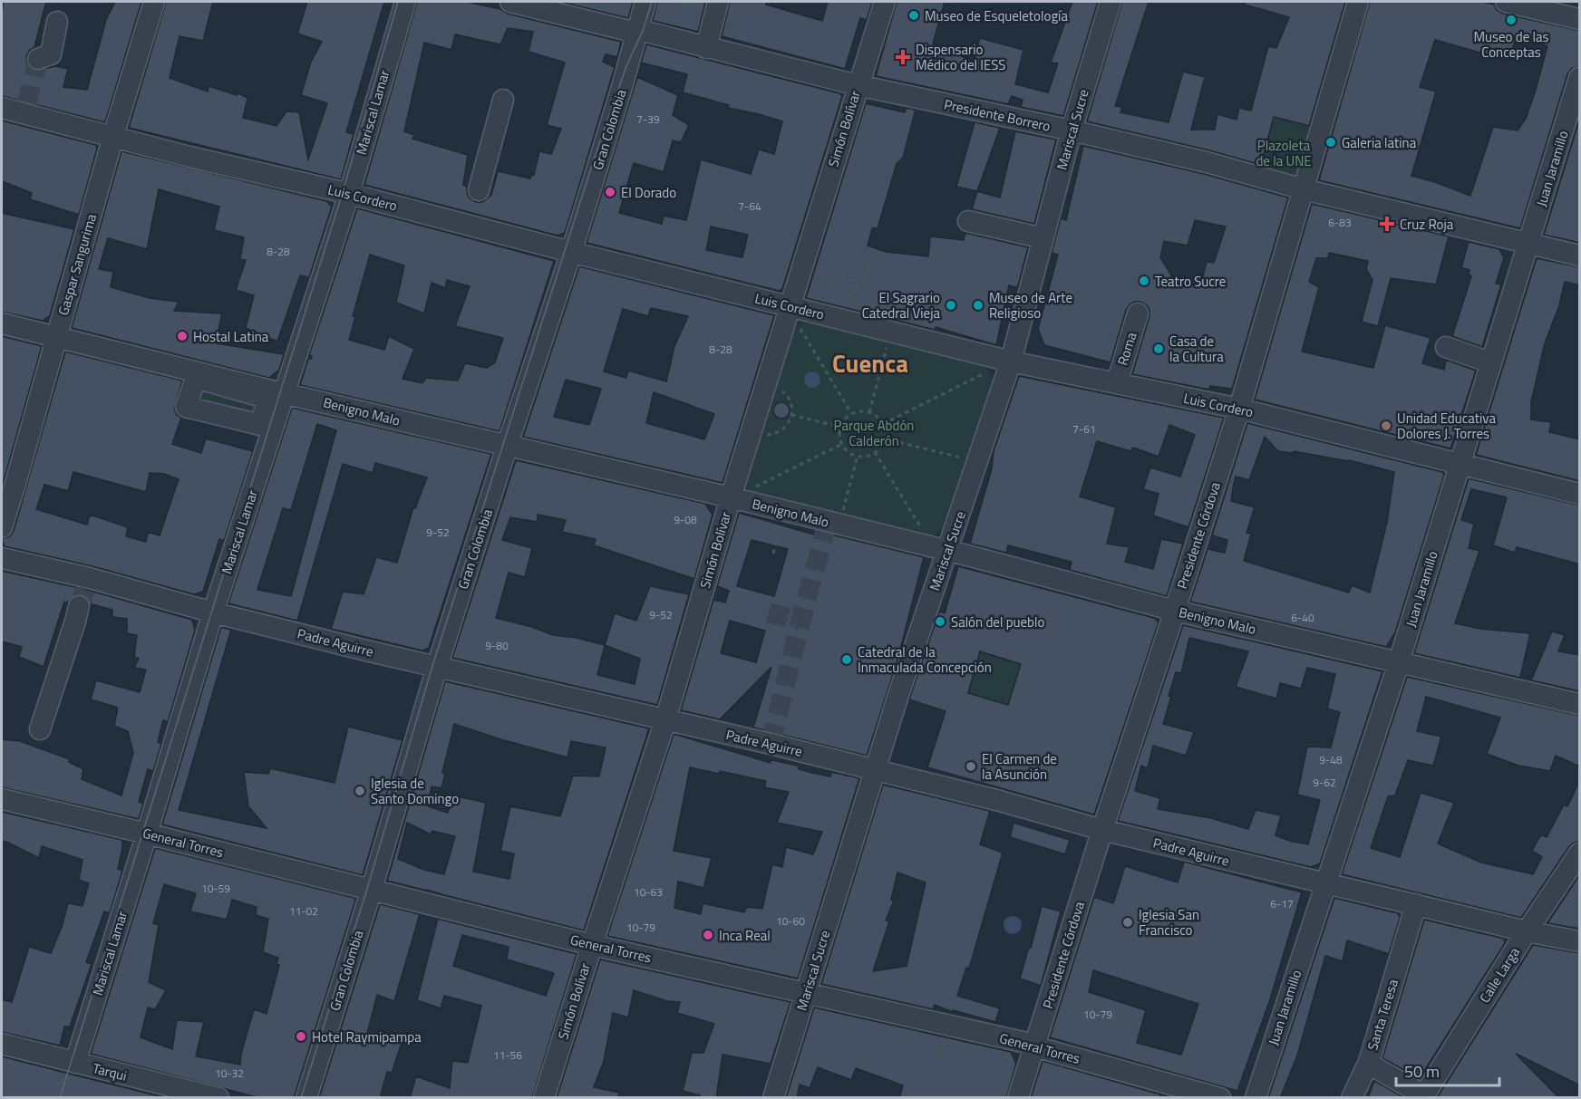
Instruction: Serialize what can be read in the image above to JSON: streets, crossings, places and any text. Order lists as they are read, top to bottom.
{
  "streets": {
    "street": [
      "Mariscal Lamar",
      "Presidente Borrero",
      "Simón Bolívar",
      "Gran Colombia",
      "Mariscal Sucre",
      "Juan Jaramillo",
      "Luis Cordero",
      "Gaspar Sangurima",
      "Roma",
      "Benigno Malo",
      "Presidente Córdova",
      "Padre Aguirre",
      "General Torres",
      "Calle Larga",
      "Santa Teresa",
      "Tarqui"
    ]
  },
  "crossings": [
    ["Mariscal Lamar", "Luis Cordero"],
    ["Mariscal Lamar", "Benigno Malo"],
    ["Mariscal Lamar", "Padre Aguirre"],
    ["Mariscal Lamar", "General Torres"],
    ["Mariscal Lamar", "Tarqui"],
    ["Presidente Borrero", "Simón Bolívar"],
    ["Presidente Borrero", "Gran Colombia"],
    ["Presidente Borrero", "Mariscal Sucre"],
    ["Presidente Borrero", "Juan Jaramillo"],
    ["Presidente Borrero", "Presidente Córdova"],
    ["Simón Bolívar", "Luis Cordero"],
    ["Simón Bolívar", "Benigno Malo"],
    ["Simón Bolívar", "Padre Aguirre"],
    ["Simón Bolívar", "General Torres"],
    ["Gran Colombia", "Luis Cordero"],
    ["Gran Colombia", "Benigno Malo"],
    ["Gran Colombia", "Padre Aguirre"],
    ["Gran Colombia", "General Torres"],
    ["Mariscal Sucre", "Luis Cordero"],
    ["Mariscal Sucre", "Benigno Malo"],
    ["Mariscal Sucre", "Padre Aguirre"],
    ["Mariscal Sucre", "General Torres"],
    ["Juan Jaramillo", "Luis Cordero"],
    ["Juan Jaramillo", "Benigno Malo"],
    ["Juan Jaramillo", "Padre Aguirre"],
    ["Luis Cordero", "Gaspar Sangurima"],
    ["Luis Cordero", "Roma"],
    ["Luis Cordero", "Presidente Córdova"],
    ["Gaspar Sangurima", "Benigno Malo"],
    ["Benigno Malo", "Presidente Córdova"],
    ["Presidente Córdova", "Padre Aguirre"],
    ["Presidente Córdova", "General Torres"],
    ["Padre Aguirre", "Calle Larga"],
    ["Padre Aguirre", "Santa Teresa"],
    ["Calle Larga", "Santa Teresa"]
  ],
  "districts": ["Cuenca"],
  "parks": ["Plazoleta de la UNE", "Parque Abdón Calderón"],
  "places": {
    "other": [
      "Museo de Esqueletología",
      "Museo de las Conceptas",
      "Galeria latina",
      "El Dorado",
      "Teatro Sucre",
      "El Sagrario Catedral Vieja",
      "Museo de Arte Religioso",
      "Hostal Latina",
      "Casa de la Cultura",
      "Unidad Educativa Dolores J. Torres",
      "Salón del pueblo",
      "Catedral de la Inmaculada Concepción",
      "El Carmen de la Asunción",
      "Iglesia de Santo Domingo",
      "Iglesia San Francisco",
      "Inca Real",
      "Hotel Raymipampa"
    ],
    "health": ["Dispensario Médico del IESS", "Cruz Roja"]
  },
  "house_numbers": [
    "7-39",
    "7-64",
    "6-83",
    "8-28",
    "8-28",
    "7-61",
    "9-08",
    "9-52",
    "9-52",
    "6-40",
    "9-80",
    "9-48",
    "9-62",
    "10-59",
    "10-63",
    "6-17",
    "11-02",
    "10-60",
    "10-79",
    "10-79",
    "11-56",
    "10-32"
  ],
  "scale_bar": "50 m"
}
